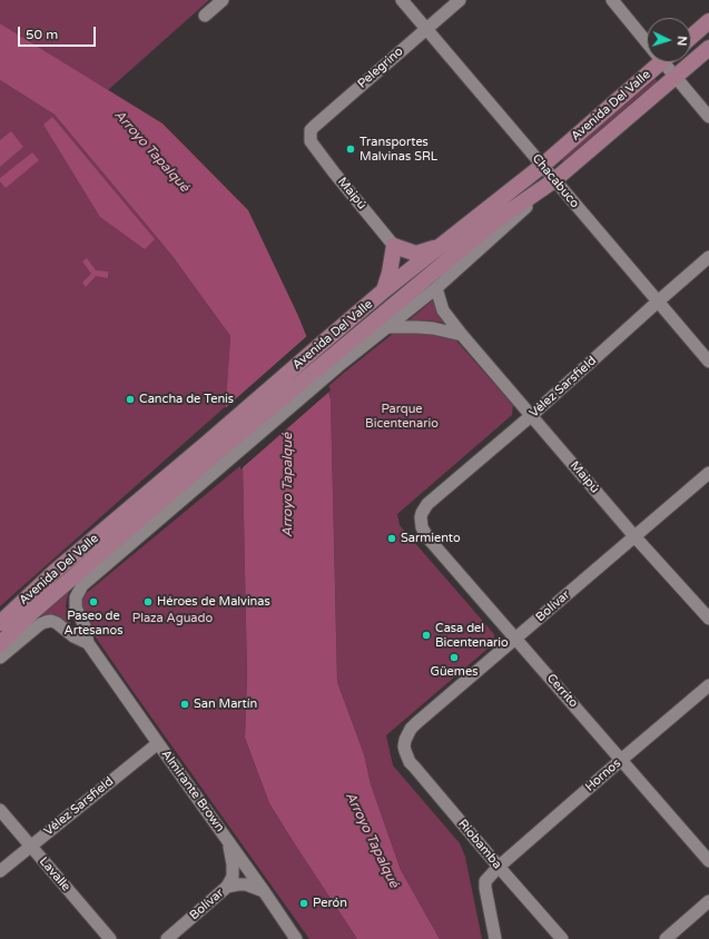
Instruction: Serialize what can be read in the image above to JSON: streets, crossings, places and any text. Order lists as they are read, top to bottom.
{
  "streets": {
    "main road": ["Avenida Del Valle"],
    "street": [
      "Pelegrino",
      "Chacabuco",
      "Maipú",
      "Vélez Sarsfield",
      "Bolívar",
      "Cerrito",
      "Hornos",
      "Almirante Brown",
      "Riobamba",
      "Lavalle"
    ]
  },
  "crossings": [
    ["Pelegrino", "Chacabuco"],
    ["Pelegrino", "Maipú"],
    ["Avenida Del Valle", "Chacabuco"],
    ["Avenida Del Valle", "Maipú"],
    ["Avenida Del Valle", "Almirante Brown"],
    ["Chacabuco", "Vélez Sarsfield"],
    ["Maipú", "Vélez Sarsfield"],
    ["Maipú", "Bolívar"],
    ["Vélez Sarsfield", "Cerrito"],
    ["Vélez Sarsfield", "Almirante Brown"],
    ["Vélez Sarsfield", "Lavalle"],
    ["Bolívar", "Cerrito"],
    ["Bolívar", "Riobamba"],
    ["Cerrito", "Hornos"],
    ["Hornos", "Riobamba"]
  ],
  "water": ["Arroyo Tapalqué"],
  "parks": ["Parque Bicentenario", "Plaza Aguado"],
  "places": [
    "Transportes Malvinas SRL",
    "Cancha de Tenis",
    "Sarmiento",
    "Paseo de Artesanos",
    "Héroes de Malvinas",
    "Casa del Bicentenario",
    "Güemes",
    "San Martín",
    "Perón"
  ],
  "scale_bar": "50 m",
  "north": "right"
}
